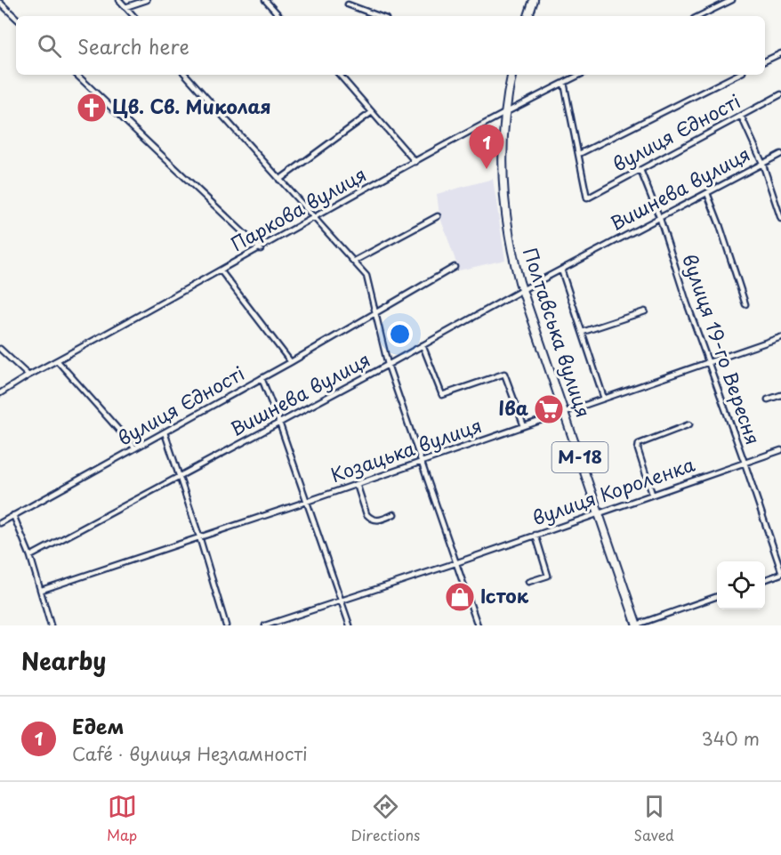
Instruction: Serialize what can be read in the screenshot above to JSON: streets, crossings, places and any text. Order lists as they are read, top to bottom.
{
  "streets": {
    "highway": ["Полтавська вулиця", "М-18"],
    "street": [
      "вулиця Єдності",
      "Вишнева вулиця",
      "Паркова вулиця",
      "вулиця 19-го Вересня",
      "Козацька вулиця",
      "вулиця Короленка"
    ]
  },
  "crossings": [
    ["вулиця Єдності", "вулиця 19-го Вересня"],
    ["Вишнева вулиця", "Полтавська вулиця"],
    ["Вишнева вулиця", "вулиця 19-го Вересня"],
    ["Паркова вулиця", "Полтавська вулиця"],
    ["Паркова вулиця", "М-18"],
    ["Полтавська вулиця", "Козацька вулиця"],
    ["Полтавська вулиця", "М-18"],
    ["Полтавська вулиця", "вулиця Короленка"],
    ["вулиця 19-го Вересня", "Козацька вулиця"],
    ["вулиця 19-го Вересня", "вулиця Короленка"]
  ],
  "places": {
    "church": ["Цв. Св. Миколая"],
    "supermarket": ["Іва"],
    "shop": ["Істок"]
  },
  "page": {
    "search": "Search here",
    "pins": "1",
    "heading": "Nearby",
    "list": [
      {
        "mark": "1",
        "name": "Едем",
        "note": "Café · вулиця Незламності",
        "value": "340 m"
      }
    ],
    "nav": ["Map", "Directions", "Saved"]
  }
}
